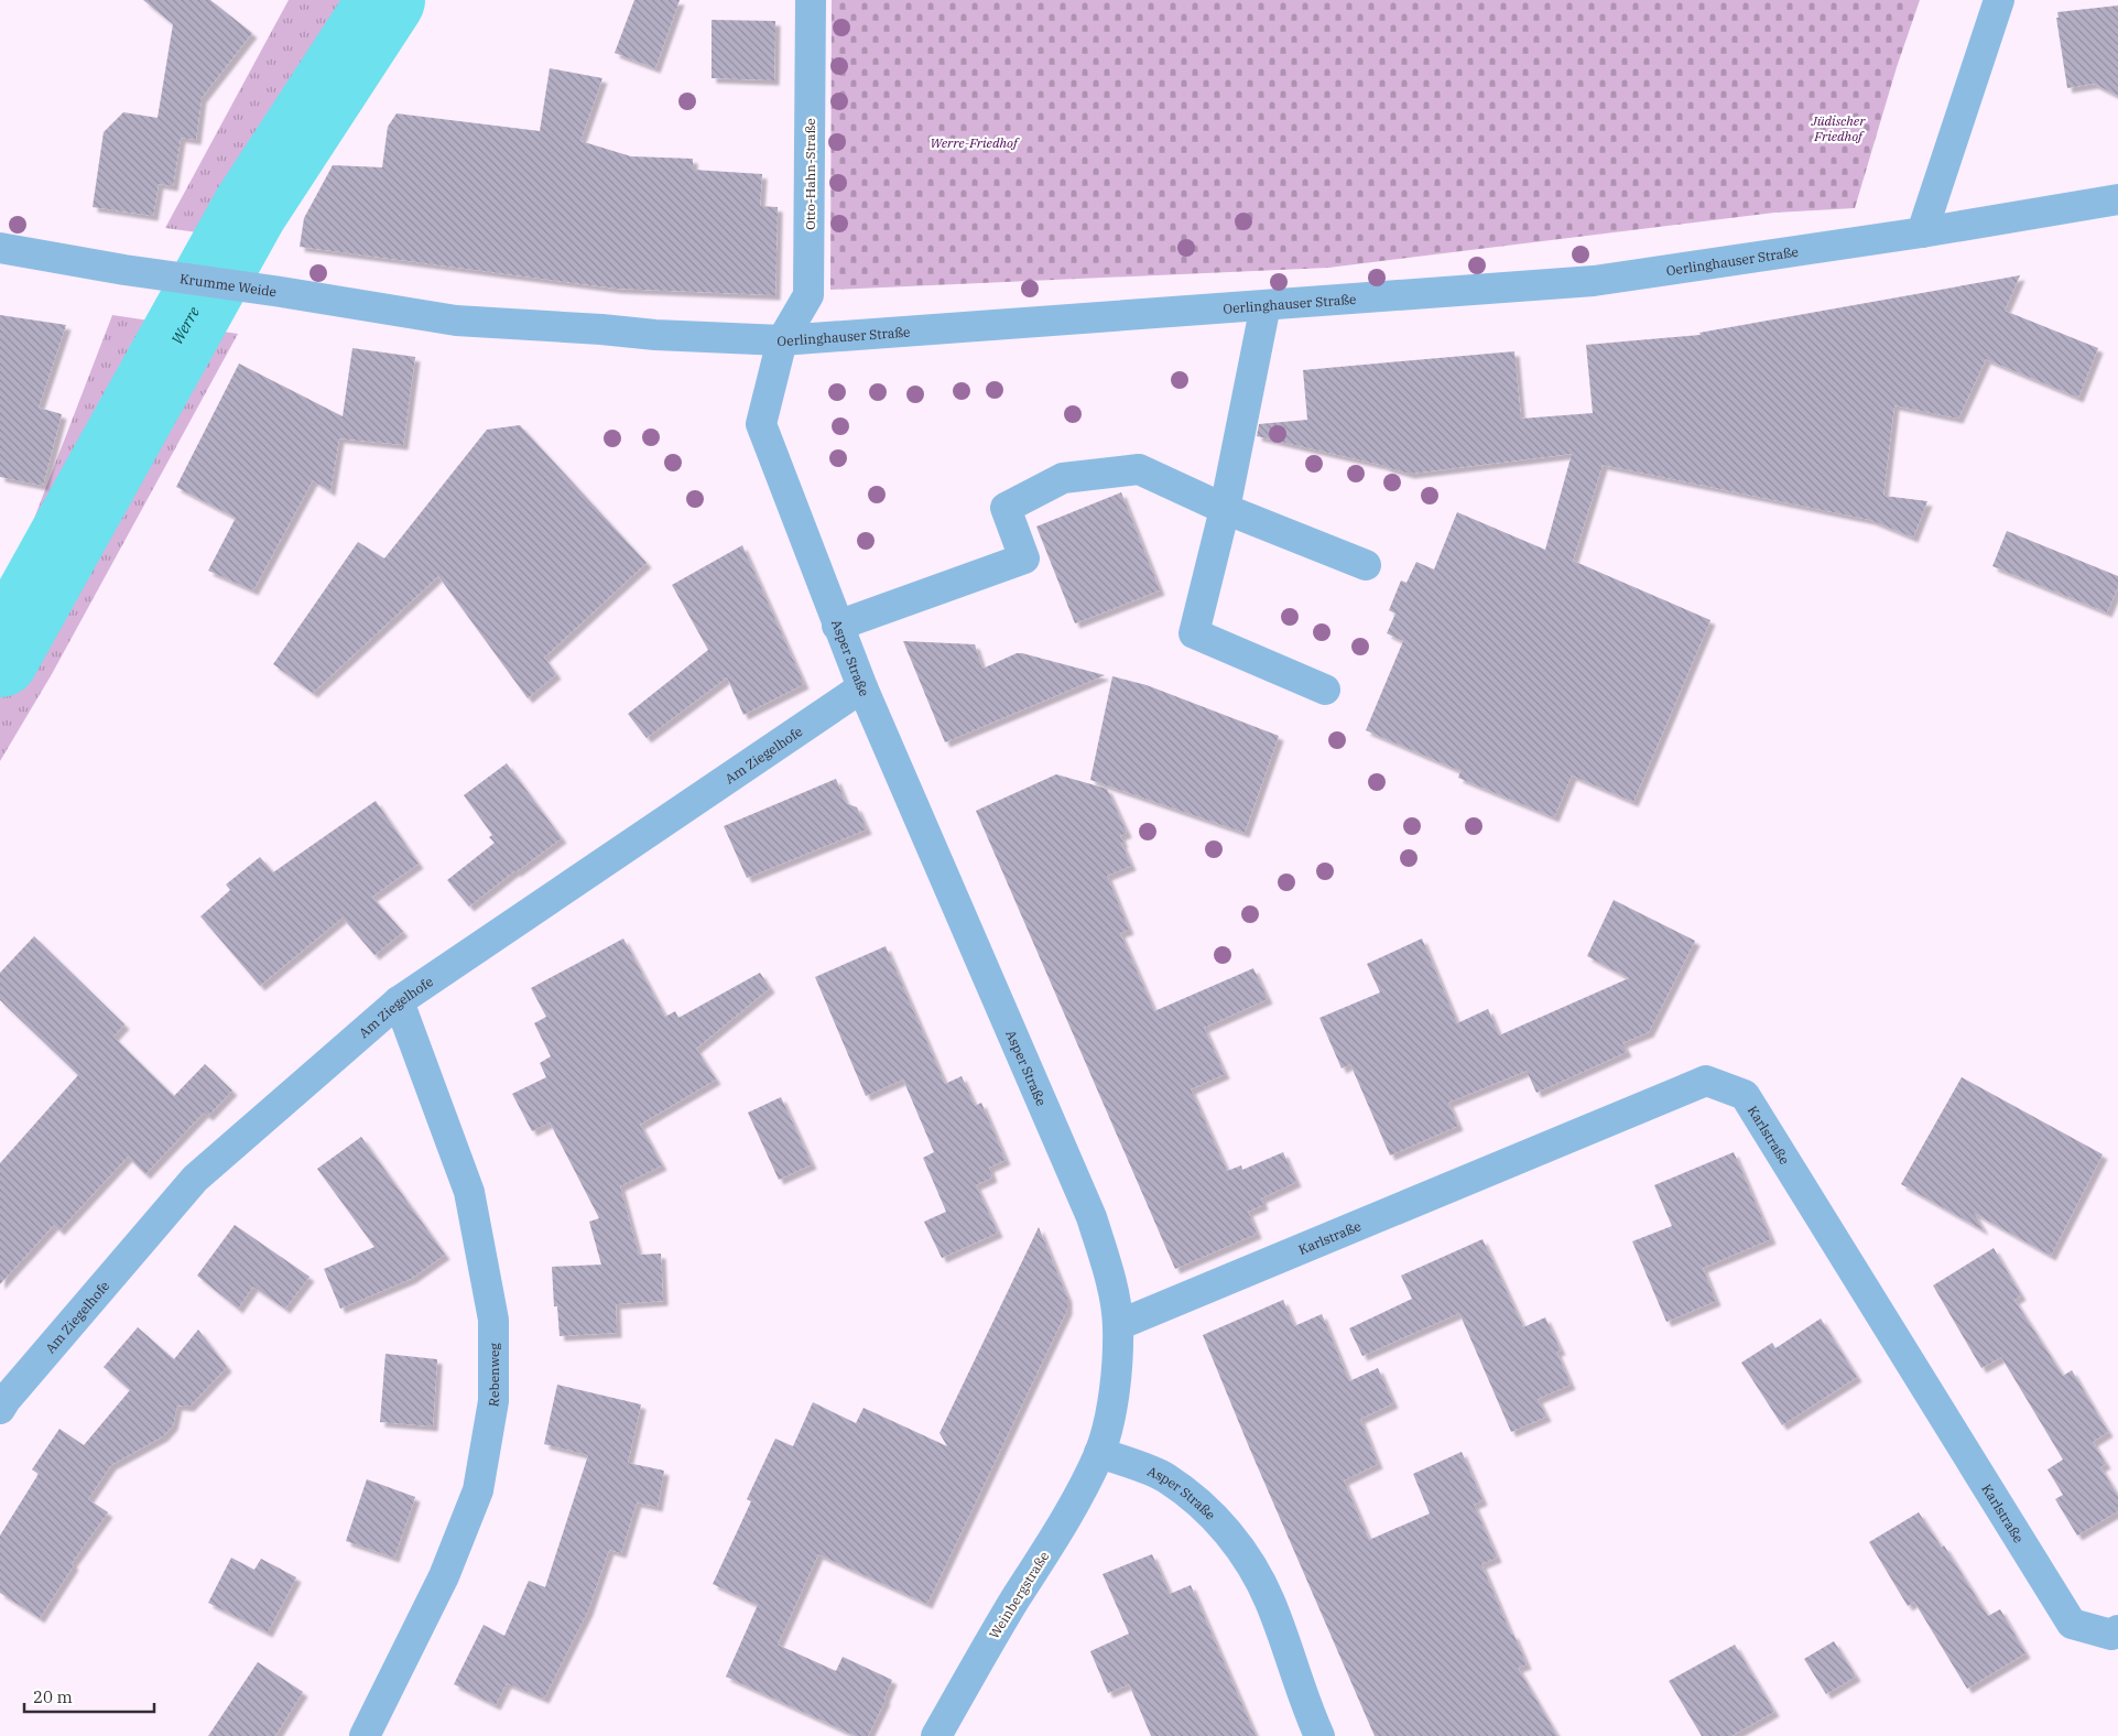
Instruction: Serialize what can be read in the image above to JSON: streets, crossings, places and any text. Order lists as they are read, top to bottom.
{
  "streets": {
    "street": [
      "Otto-Hahn-Straße",
      "Oerlinghauser Straße",
      "Krumme Weide",
      "Asper Straße",
      "Am Ziegelhofe",
      "Karlstraße",
      "Rebenweg",
      "Weinbergstraße"
    ]
  },
  "crossings": [
    ["Otto-Hahn-Straße", "Oerlinghauser Straße"],
    ["Otto-Hahn-Straße", "Asper Straße"],
    ["Oerlinghauser Straße", "Krumme Weide"],
    ["Oerlinghauser Straße", "Asper Straße"],
    ["Asper Straße", "Am Ziegelhofe"],
    ["Asper Straße", "Karlstraße"],
    ["Asper Straße", "Weinbergstraße"],
    ["Am Ziegelhofe", "Rebenweg"]
  ],
  "water": ["Werre"],
  "parks": ["Jüdischer Friedhof", "Werre-Friedhof"],
  "scale_bar": "20 m"
}
